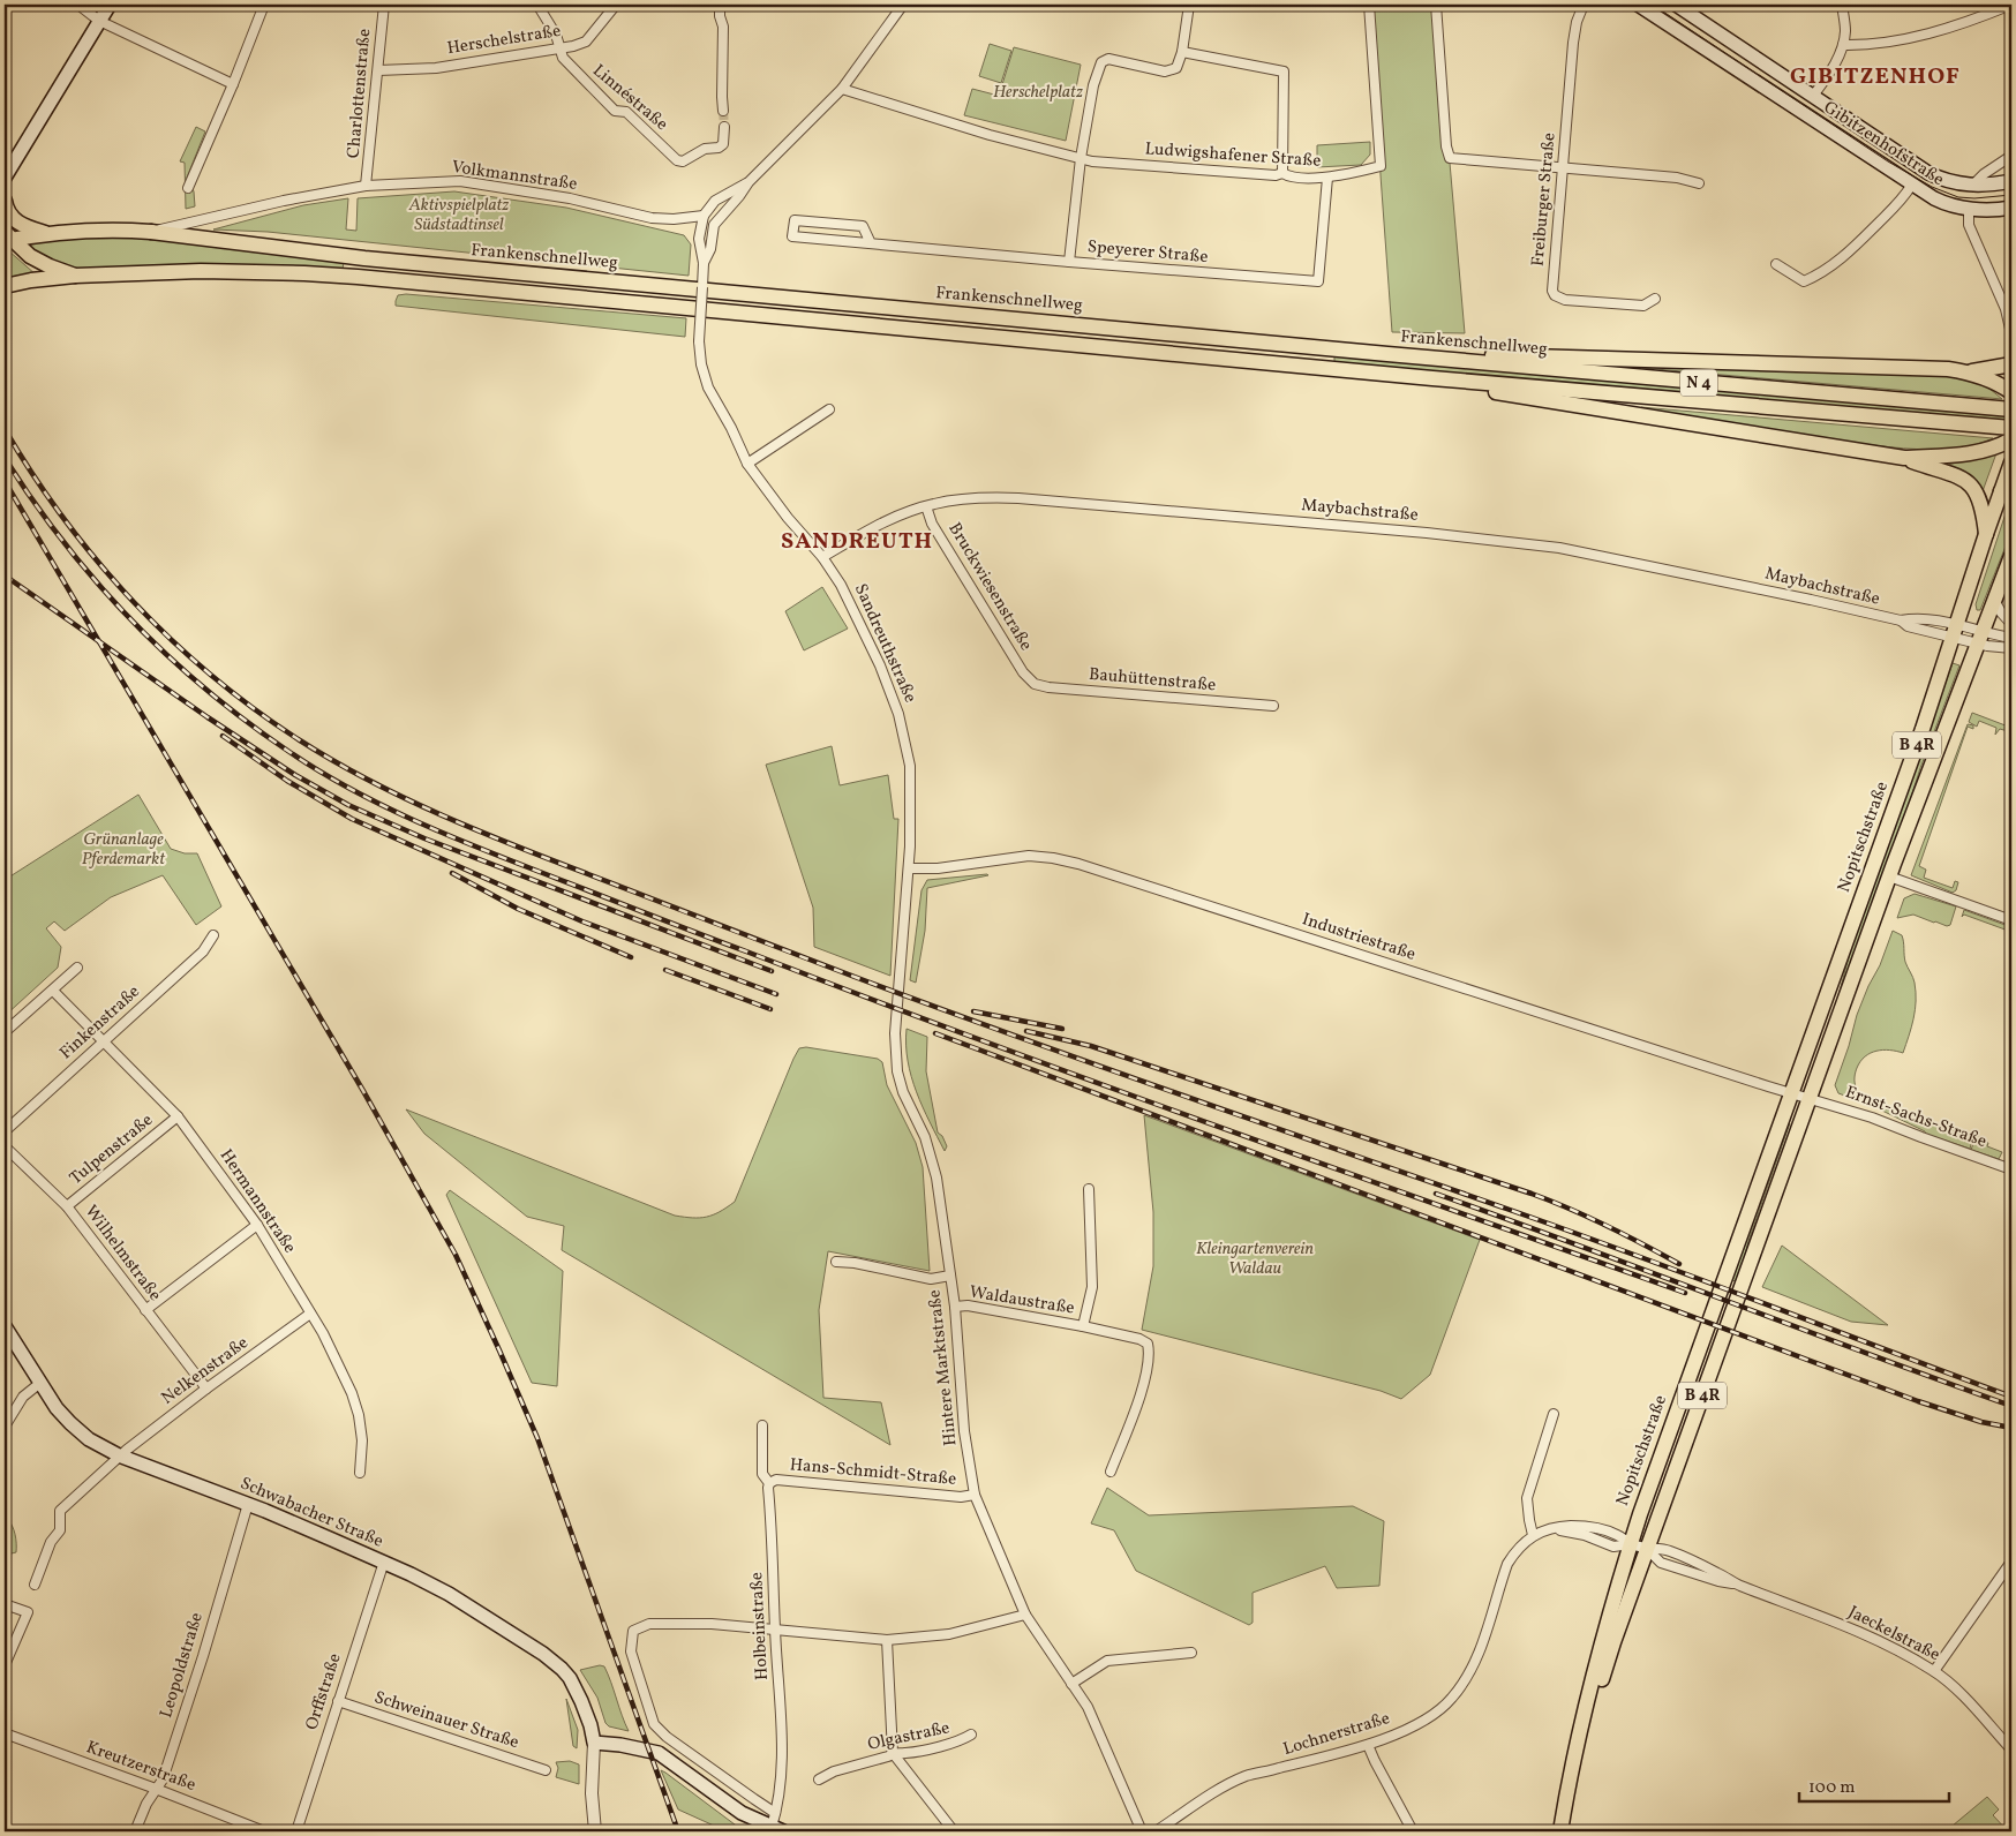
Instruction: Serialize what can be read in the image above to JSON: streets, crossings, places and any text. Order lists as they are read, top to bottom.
{
  "streets": {
    "main road": [
      "Gibitzenhofstraße",
      "Frankenschnellweg",
      "N 4",
      "B 4R",
      "Nopitschstraße",
      "Schwabacher Straße"
    ],
    "street": [
      "Herschelstraße",
      "Charlottenstraße",
      "Linnéstraße",
      "Ludwigshafener Straße",
      "Volkmannstraße",
      "Freiburger Straße",
      "Speyerer Straße",
      "Maybachstraße",
      "Bruckwiesenstraße",
      "Sandreuthstraße",
      "Bauhüttenstraße",
      "Industriestraße",
      "Finkenstraße",
      "Ernst-Sachs-Straße",
      "Tulpenstraße",
      "Hermannstraße",
      "Wilhelmstraße",
      "Waldaustraße",
      "Hintere Marktstraße",
      "Nelkenstraße",
      "Hans-Schmidt-Straße",
      "Holbeinstraße",
      "Jaeckelstraße",
      "Leopoldstraße",
      "Orffstraße",
      "Schweinauer Straße",
      "Lochnerstraße",
      "Olgastraße",
      "Kreutzerstraße"
    ]
  },
  "crossings": [
    ["Herschelstraße", "Charlottenstraße"],
    ["Herschelstraße", "Linnéstraße"],
    ["Charlottenstraße", "Volkmannstraße"],
    ["Ludwigshafener Straße", "Speyerer Straße"],
    ["Volkmannstraße", "Frankenschnellweg"],
    ["Volkmannstraße", "Sandreuthstraße"],
    ["Maybachstraße", "Bruckwiesenstraße"],
    ["Maybachstraße", "Sandreuthstraße"],
    ["Maybachstraße", "B 4R"],
    ["Maybachstraße", "Nopitschstraße"],
    ["Bruckwiesenstraße", "Bauhüttenstraße"],
    ["Sandreuthstraße", "Industriestraße"],
    ["Sandreuthstraße", "Hintere Marktstraße"],
    ["B 4R", "Ernst-Sachs-Straße"],
    ["B 4R", "Jaeckelstraße"],
    ["B 4R", "Lochnerstraße"],
    ["Nopitschstraße", "Industriestraße"],
    ["Nopitschstraße", "Lochnerstraße"],
    ["Industriestraße", "Hintere Marktstraße"],
    ["Finkenstraße", "Hermannstraße"],
    ["Tulpenstraße", "Hermannstraße"],
    ["Tulpenstraße", "Wilhelmstraße"],
    ["Hermannstraße", "Nelkenstraße"],
    ["Wilhelmstraße", "Nelkenstraße"],
    ["Waldaustraße", "Hintere Marktstraße"],
    ["Hintere Marktstraße", "Hans-Schmidt-Straße"],
    ["Nelkenstraße", "Schwabacher Straße"],
    ["Hans-Schmidt-Straße", "Holbeinstraße"],
    ["Schwabacher Straße", "Leopoldstraße"],
    ["Schwabacher Straße", "Orffstraße"],
    ["Jaeckelstraße", "Lochnerstraße"],
    ["Leopoldstraße", "Kreutzerstraße"],
    ["Orffstraße", "Schweinauer Straße"]
  ],
  "districts": ["GIBITZENHOF", "SANDREUTH"],
  "parks": [
    "Herschelplatz",
    "Aktivspielplatz Südstadtinsel",
    "Grünanlage Pferdemarkt",
    "Kleingartenverein Waldau"
  ],
  "scale_bar": "100 m"
}
